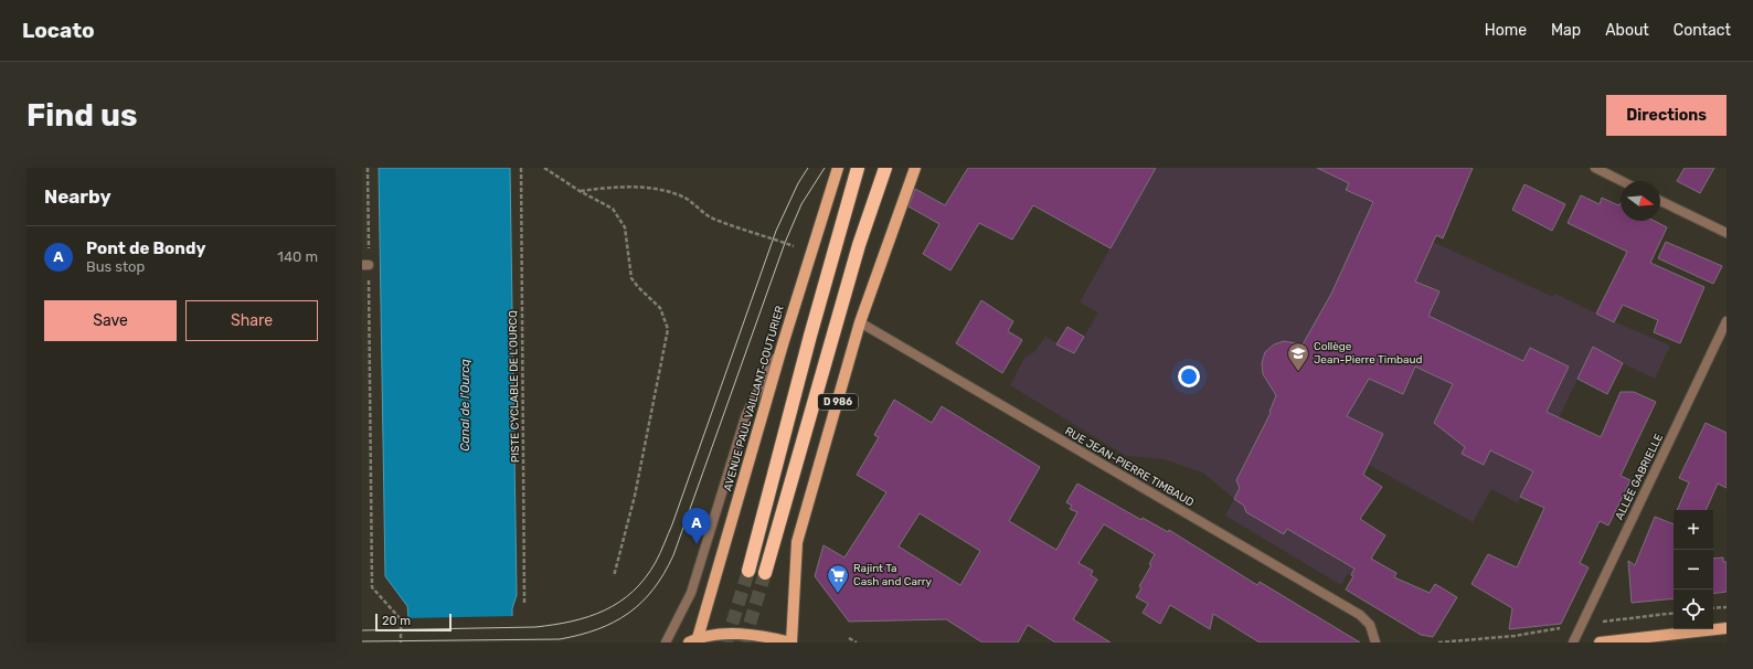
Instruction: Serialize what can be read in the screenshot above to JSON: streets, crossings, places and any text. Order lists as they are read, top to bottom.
{
  "streets": {
    "main road": ["AVENUE PAUL VAILLANT-COUTURIER", "D 986"],
    "street": ["RUE JEAN-PIERRE TIMBAUD", "ALLÉE GABRIELLE"],
    "path": ["PISTE CYCLABLE DE L'OURCQ"]
  },
  "crossings": [
    ["D 986", "RUE JEAN-PIERRE TIMBAUD"]
  ],
  "water": ["Canal de l'Ourcq"],
  "places": {
    "school or university": ["Collège Jean-Pierre Timbaud"],
    "supermarket": ["Rajint Ta Cash and Carry"]
  },
  "scale_bar": "20 m",
  "north": "right",
  "page": {
    "header": "Locato",
    "nav": [
      "Home",
      "Map",
      "About",
      "Contact"
    ],
    "buttons": [
      "Directions",
      ["Save", "Share"]
    ],
    "title": "Find us",
    "heading": "Nearby",
    "list": [
      {
        "mark": "A",
        "name": "Pont de Bondy",
        "note": "Bus stop",
        "value": "140 m"
      }
    ],
    "pins": "A",
    "map_buttons": ["+", "−"],
    "scale": "20 m"
  }
}
